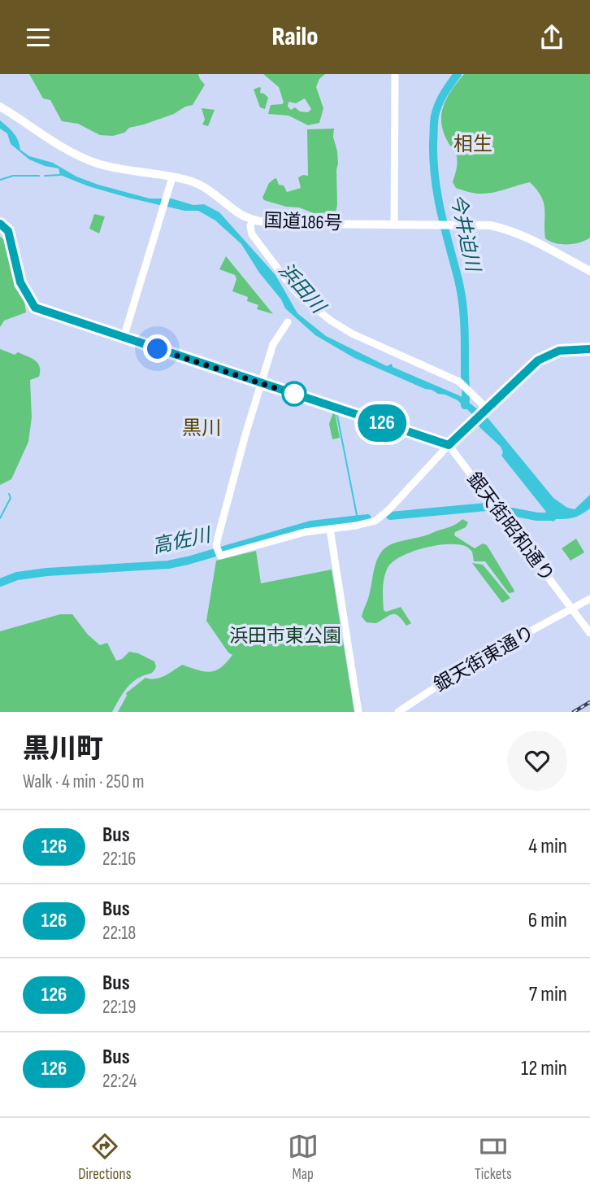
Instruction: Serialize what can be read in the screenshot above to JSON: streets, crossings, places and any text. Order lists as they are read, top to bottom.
{
  "streets": {
    "highway": ["国道186号"],
    "street": ["銀天街昭和通り", "銀天街東通り"]
  },
  "crossings": [
    ["銀天街昭和通り", "銀天街東通り"]
  ],
  "districts": ["相生", "黒川"],
  "water": ["今井迫川", "浜田川", "高佐川"],
  "parks": ["浜田市東公園"],
  "lines": ["bus line 126"],
  "page": {
    "header": "Railo",
    "on_map": "126",
    "heading": ["黒川町", "Walk · 4 min · 250 m"],
    "list": [
      {
        "mark": "126",
        "name": "Bus",
        "note": "22:16",
        "value": "4 min"
      },
      {
        "mark": "126",
        "name": "Bus",
        "note": "22:18",
        "value": "6 min"
      },
      {
        "mark": "126",
        "name": "Bus",
        "note": "22:19",
        "value": "7 min"
      },
      {
        "mark": "126",
        "name": "Bus",
        "note": "22:24",
        "value": "12 min"
      }
    ],
    "tabs": ["Directions", "Map", "Tickets"]
  }
}
